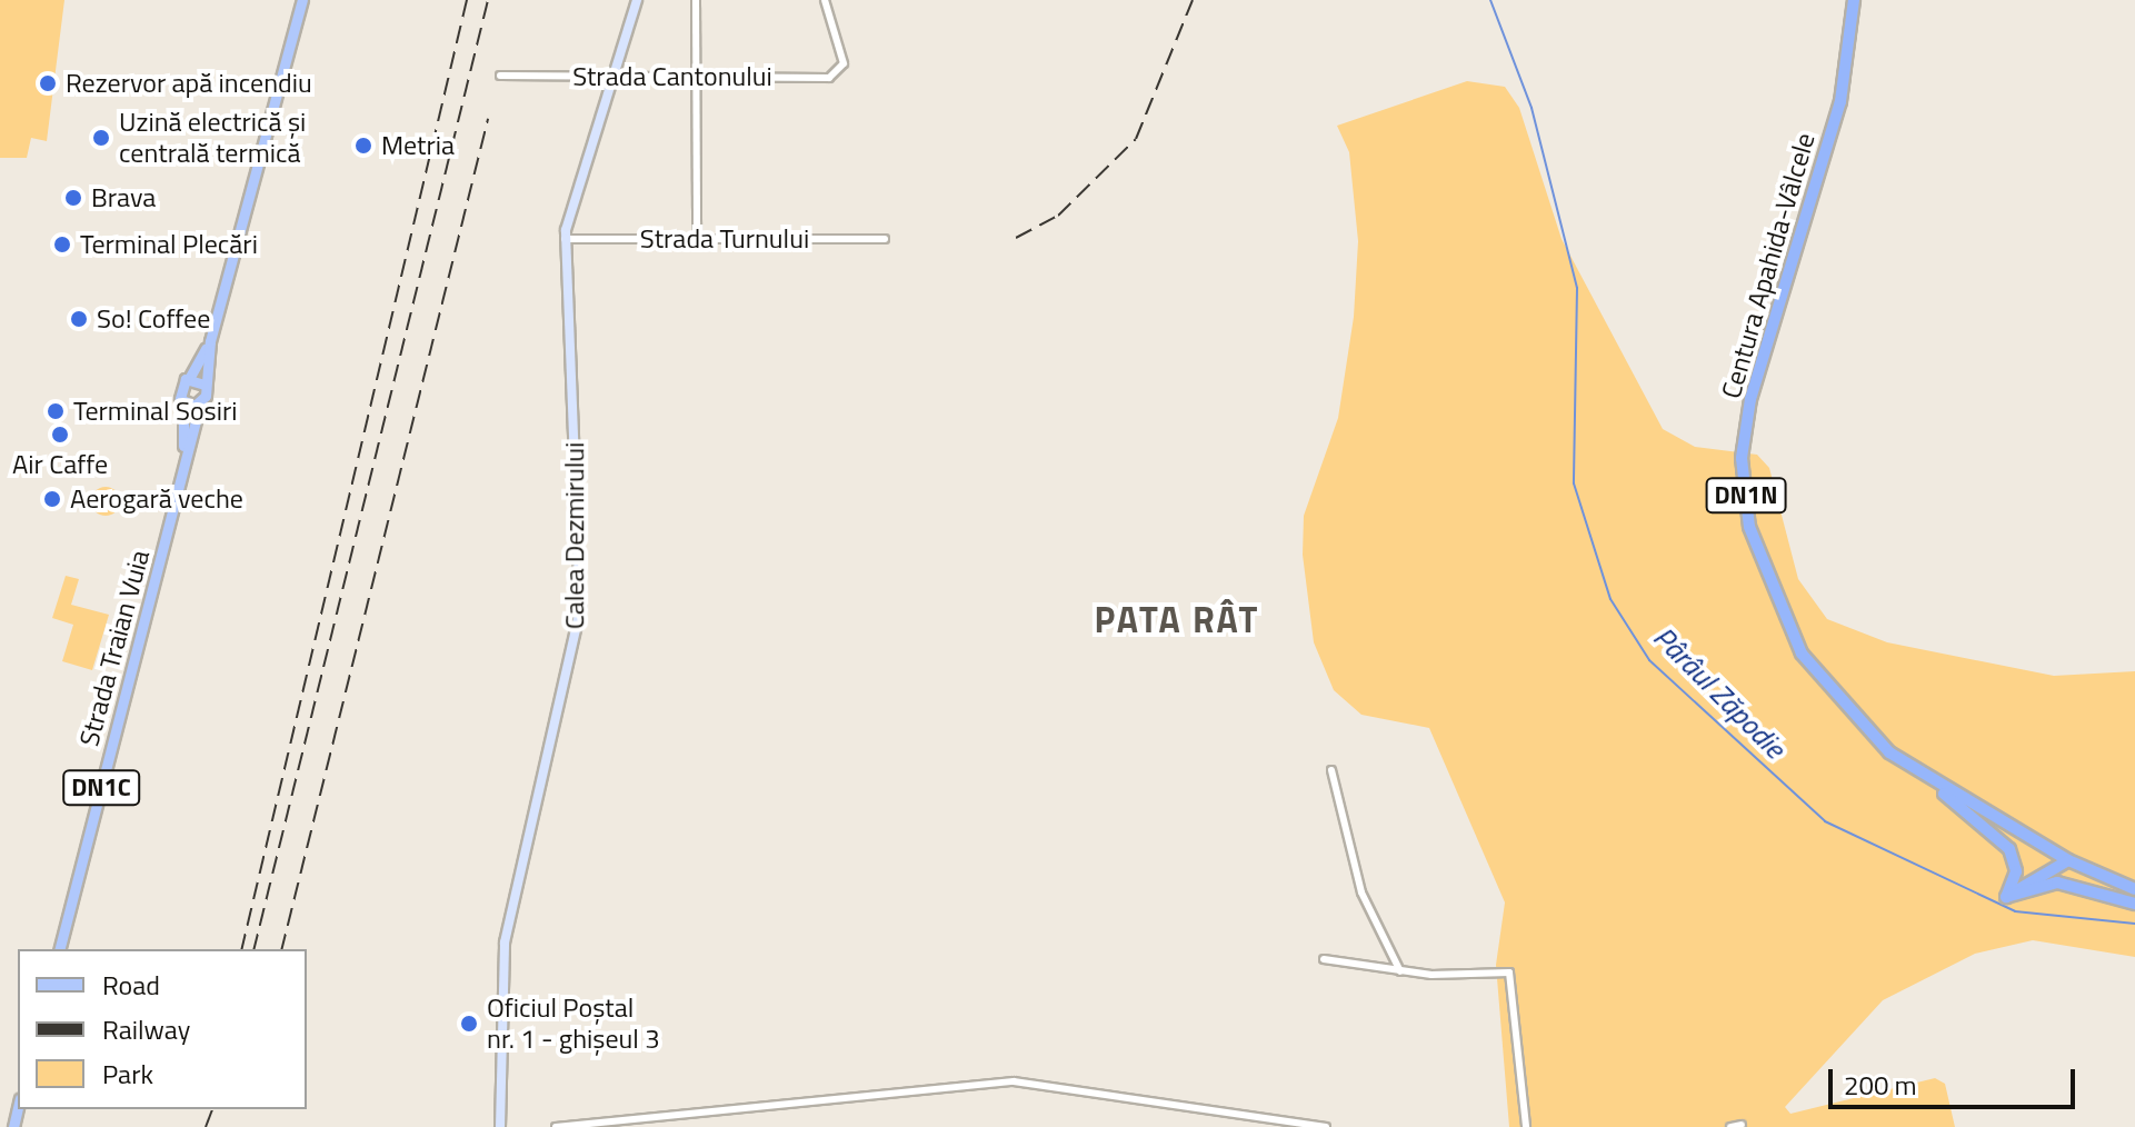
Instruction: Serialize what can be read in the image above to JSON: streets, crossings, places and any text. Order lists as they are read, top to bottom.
{
  "streets": {
    "highway": ["Centura Apahida-Vâlcele", "DN1N"],
    "main road": ["Calea Dezmirului", "Strada Traian Vuia", "DN1C"],
    "street": ["Strada Cantonului", "Strada Turnului"]
  },
  "crossings": [
    ["Strada Cantonului", "Calea Dezmirului"],
    ["Strada Turnului", "Calea Dezmirului"],
    ["Centura Apahida-Vâlcele", "DN1N"]
  ],
  "districts": ["PATA RÂT"],
  "water": ["Pârâul Zăpodie"],
  "places": [
    "Rezervor apă incendiu",
    "Uzină electrică și centrală termică",
    "Metria",
    "Brava",
    "Terminal Plecări",
    "So! Coffee",
    "Terminal Sosiri",
    "Air Caffe",
    "Aerogară veche",
    "Oficiul Poștal nr. 1 - ghișeul 3"
  ],
  "legend": ["Road", "Railway", "Park"],
  "scale_bar": "200 m"
}
